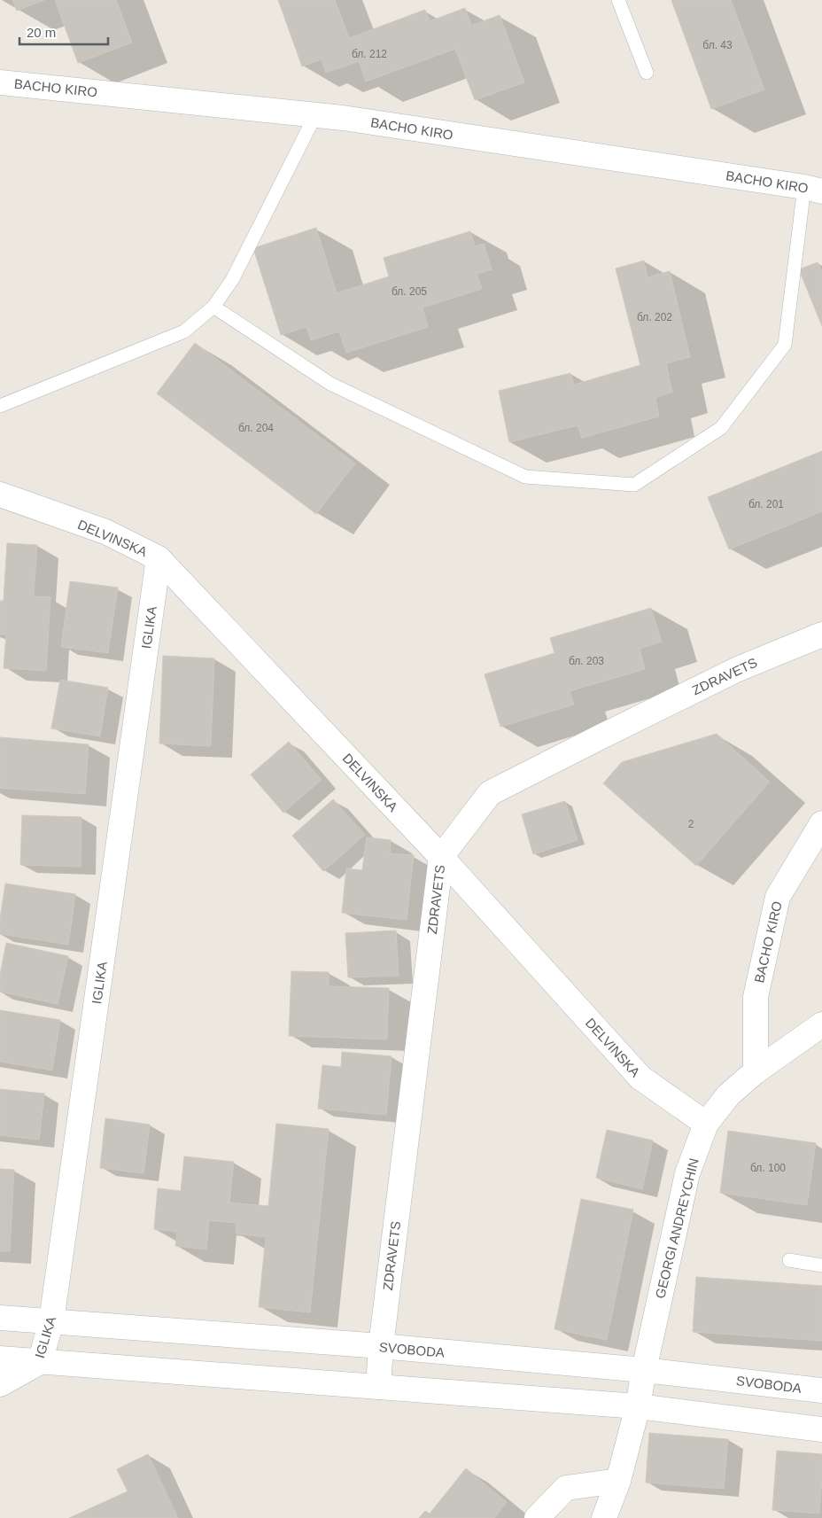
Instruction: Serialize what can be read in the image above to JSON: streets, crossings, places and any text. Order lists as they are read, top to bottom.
{
  "streets": {
    "street": [
      "BACHO KIRO",
      "DELVINSKA",
      "IGLIKA",
      "ZDRAVETS",
      "GEORGI ANDREYCHIN",
      "SVOBODA"
    ]
  },
  "crossings": [
    ["BACHO KIRO", "GEORGI ANDREYCHIN"],
    ["DELVINSKA", "IGLIKA"],
    ["DELVINSKA", "ZDRAVETS"],
    ["DELVINSKA", "GEORGI ANDREYCHIN"],
    ["IGLIKA", "SVOBODA"],
    ["ZDRAVETS", "SVOBODA"],
    ["GEORGI ANDREYCHIN", "SVOBODA"]
  ],
  "house_numbers": [
    "бл. 43",
    "бл. 212",
    "бл. 205",
    "бл. 202",
    "бл. 204",
    "бл. 201",
    "бл. 203",
    "2",
    "бл. 100"
  ],
  "scale_bar": "20 m"
}
